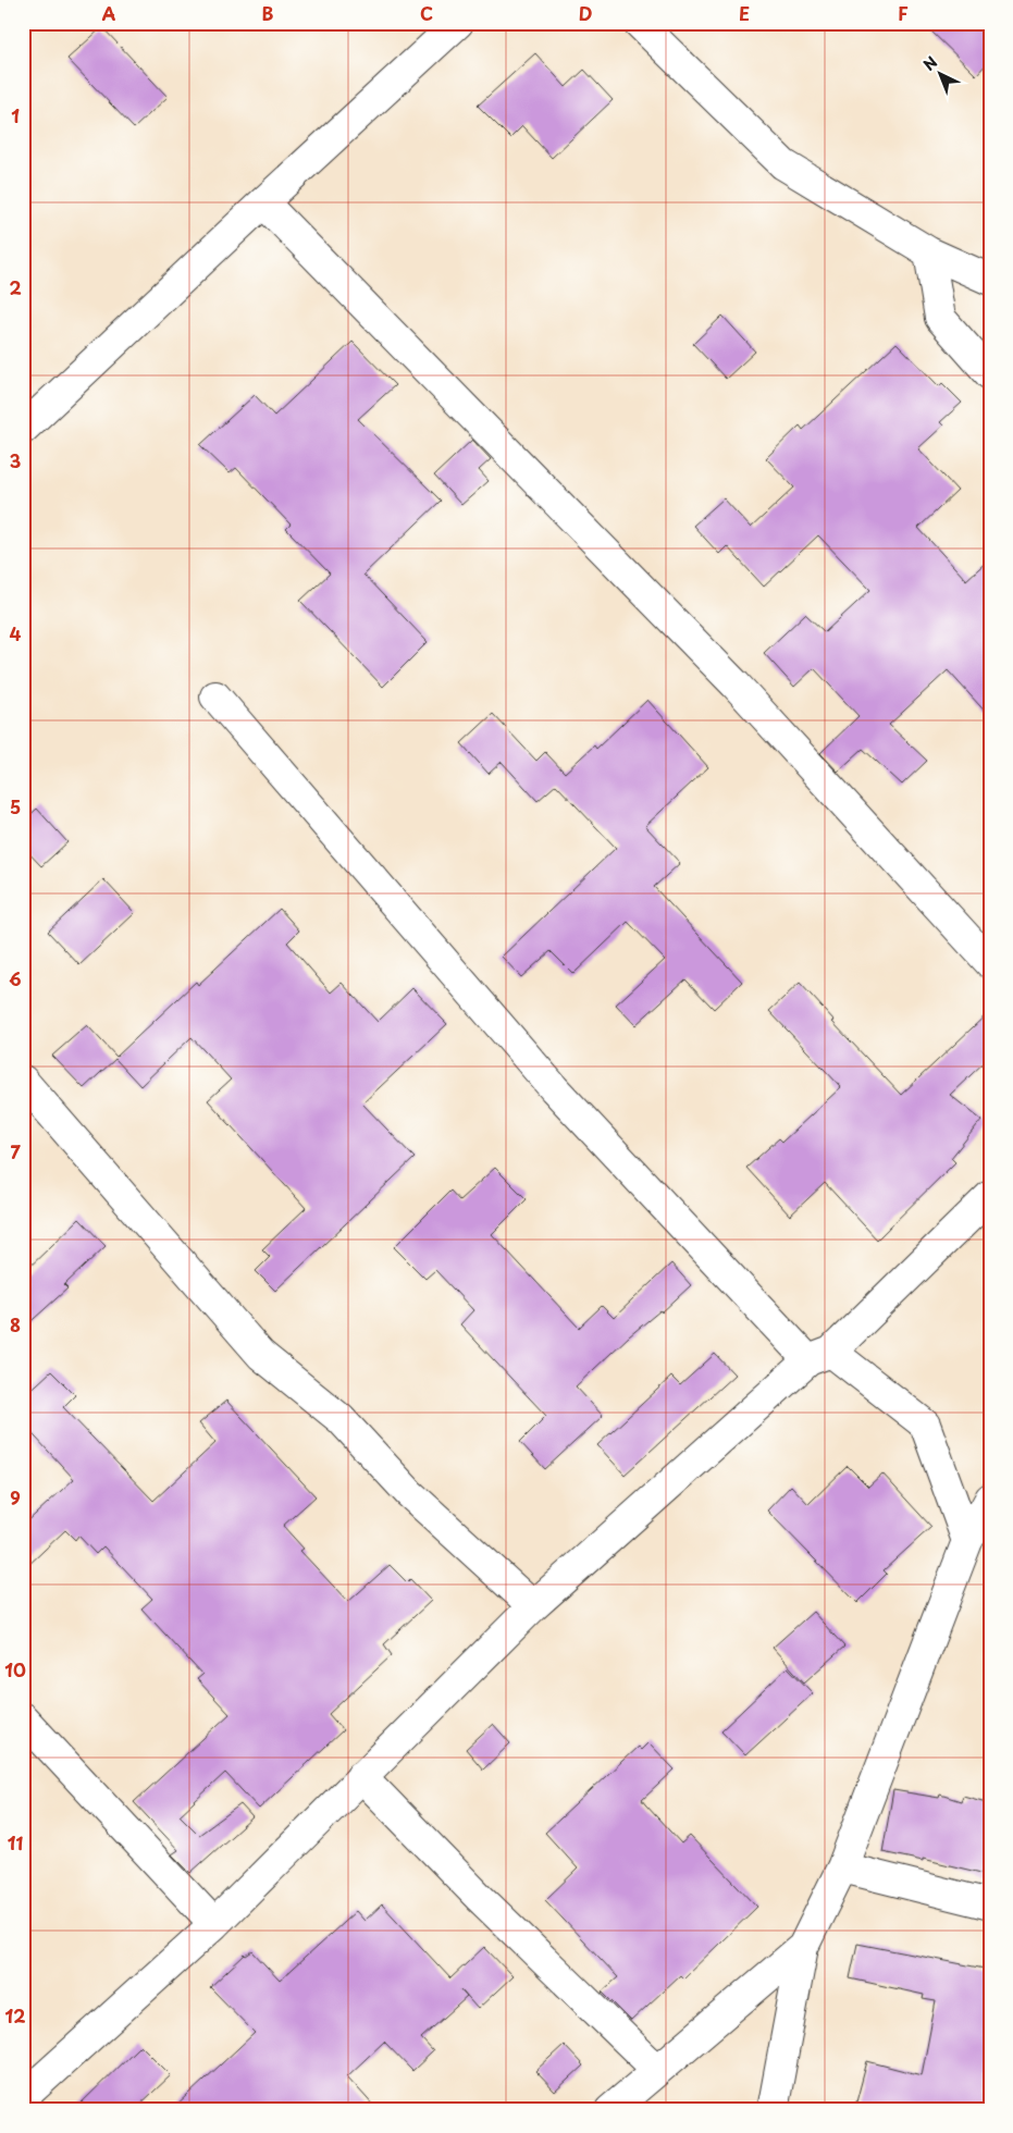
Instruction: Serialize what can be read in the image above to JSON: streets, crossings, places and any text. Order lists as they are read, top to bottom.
{
  "north": "top left",
  "grid": {
    "columns": [
      "A",
      "B",
      "C",
      "D",
      "E",
      "F"
    ],
    "rows": [
      "1",
      "2",
      "3",
      "4",
      "5",
      "6",
      "7",
      "8",
      "9",
      "10",
      "11",
      "12"
    ]
  }
}
